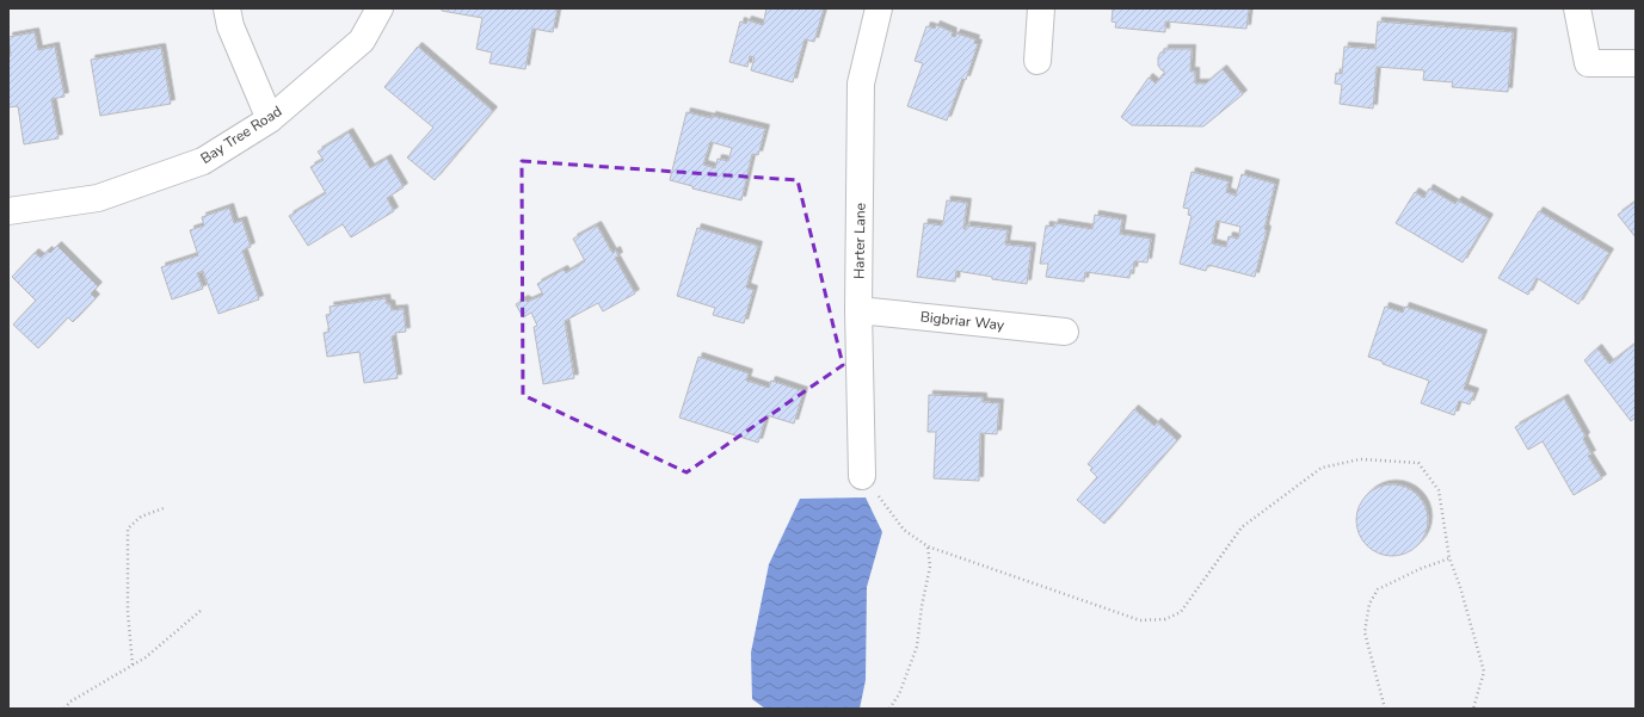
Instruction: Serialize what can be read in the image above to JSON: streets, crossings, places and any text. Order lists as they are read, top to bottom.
{
  "streets": {
    "street": ["Bay Tree Road", "Harter Lane", "Bigbriar Way"]
  },
  "crossings": [
    ["Harter Lane", "Bigbriar Way"]
  ]
}
